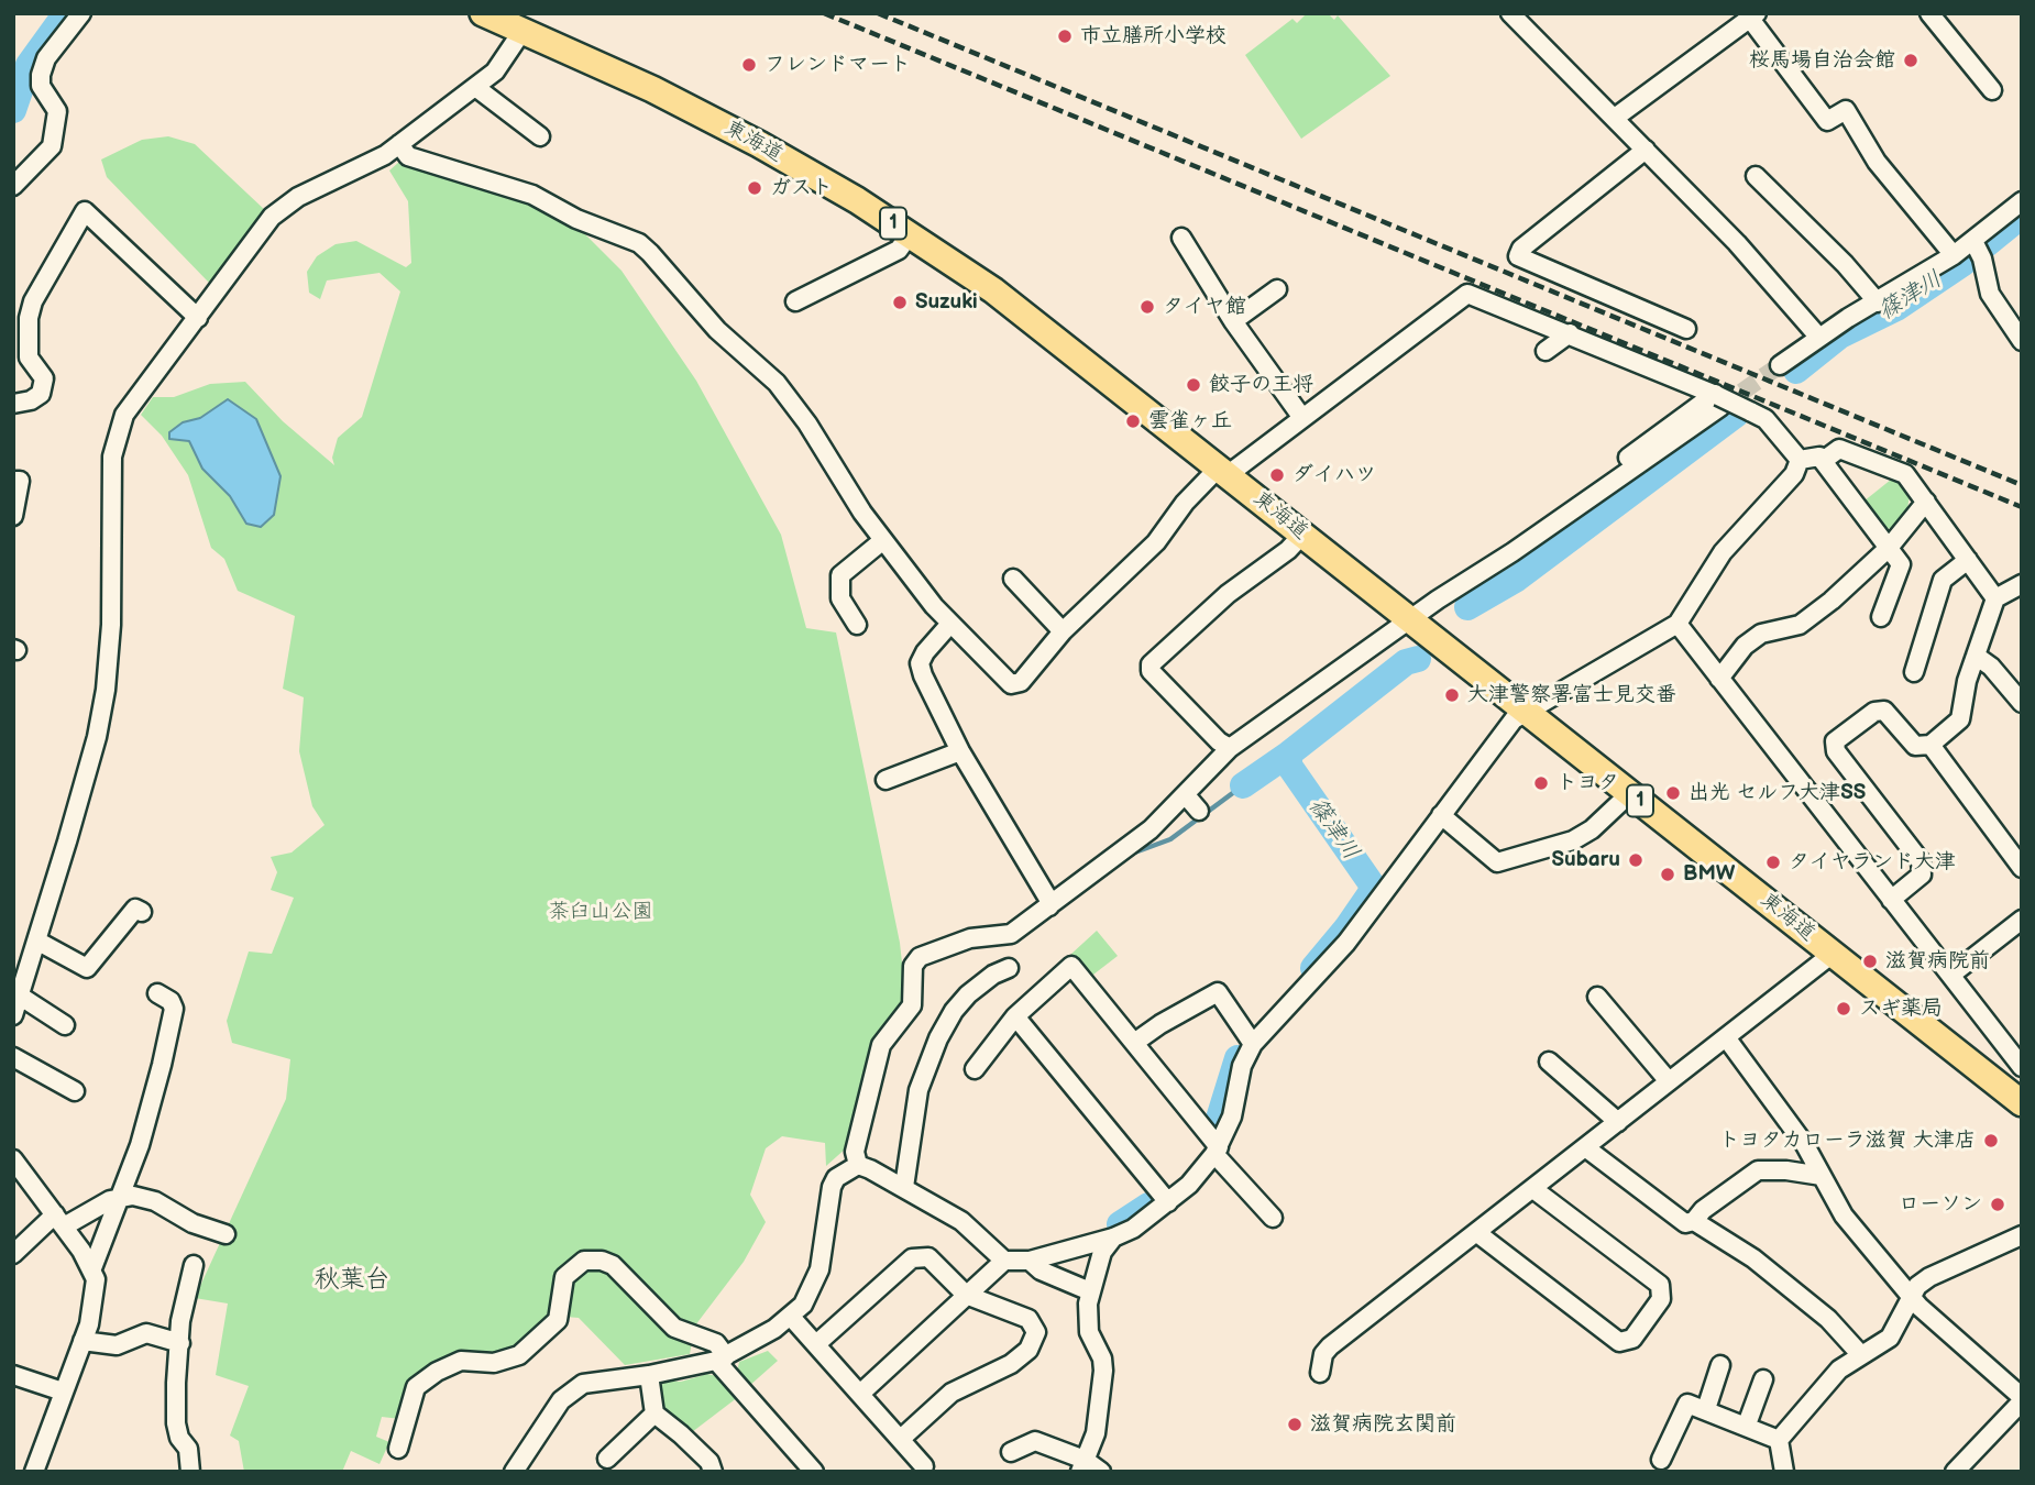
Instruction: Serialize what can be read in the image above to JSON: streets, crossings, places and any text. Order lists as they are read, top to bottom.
{
  "streets": {
    "highway": ["東海道", "1"]
  },
  "districts": ["秋葉台"],
  "water": ["篠津川"],
  "parks": ["茶臼山公園"],
  "places": [
    "市立膳所小学校",
    "桜馬場自治会館",
    "フレンドマート",
    "ガスト",
    "Suzuki",
    "タイヤ館",
    "餃子の王将",
    "雲雀ヶ丘",
    "ダイハツ",
    "大津警察署富士見交番",
    "トヨタ",
    "出光 セルフ大津SS",
    "Subaru",
    "タイヤランド大津",
    "BMW",
    "滋賀病院前",
    "スギ薬局",
    "トヨタカローラ滋賀 大津店",
    "ローソン",
    "滋賀病院玄関前"
  ]
}
